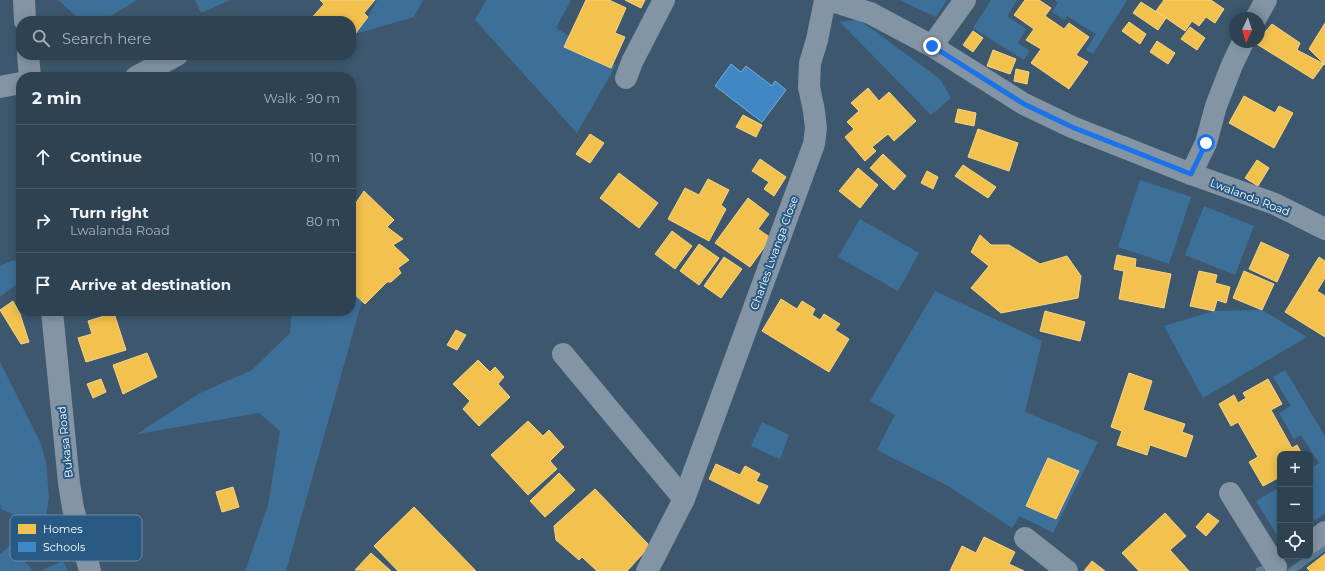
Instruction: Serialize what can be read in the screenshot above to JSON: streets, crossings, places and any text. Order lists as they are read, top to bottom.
{
  "streets": {
    "street": ["Lwalanda Road", "Charles Lwanga Close", "Bukasa Road"]
  },
  "legend": ["Homes", "Schools"],
  "north": "bottom",
  "page": {
    "search": "Search here",
    "heading": ["2 min", "Walk · 90 m"],
    "list": [
      ["Continue", "10 m"],
      ["Turn right", "Lwalanda Road", "80 m"],
      "Arrive at destination"
    ],
    "map_buttons": ["+", "−"]
  }
}
